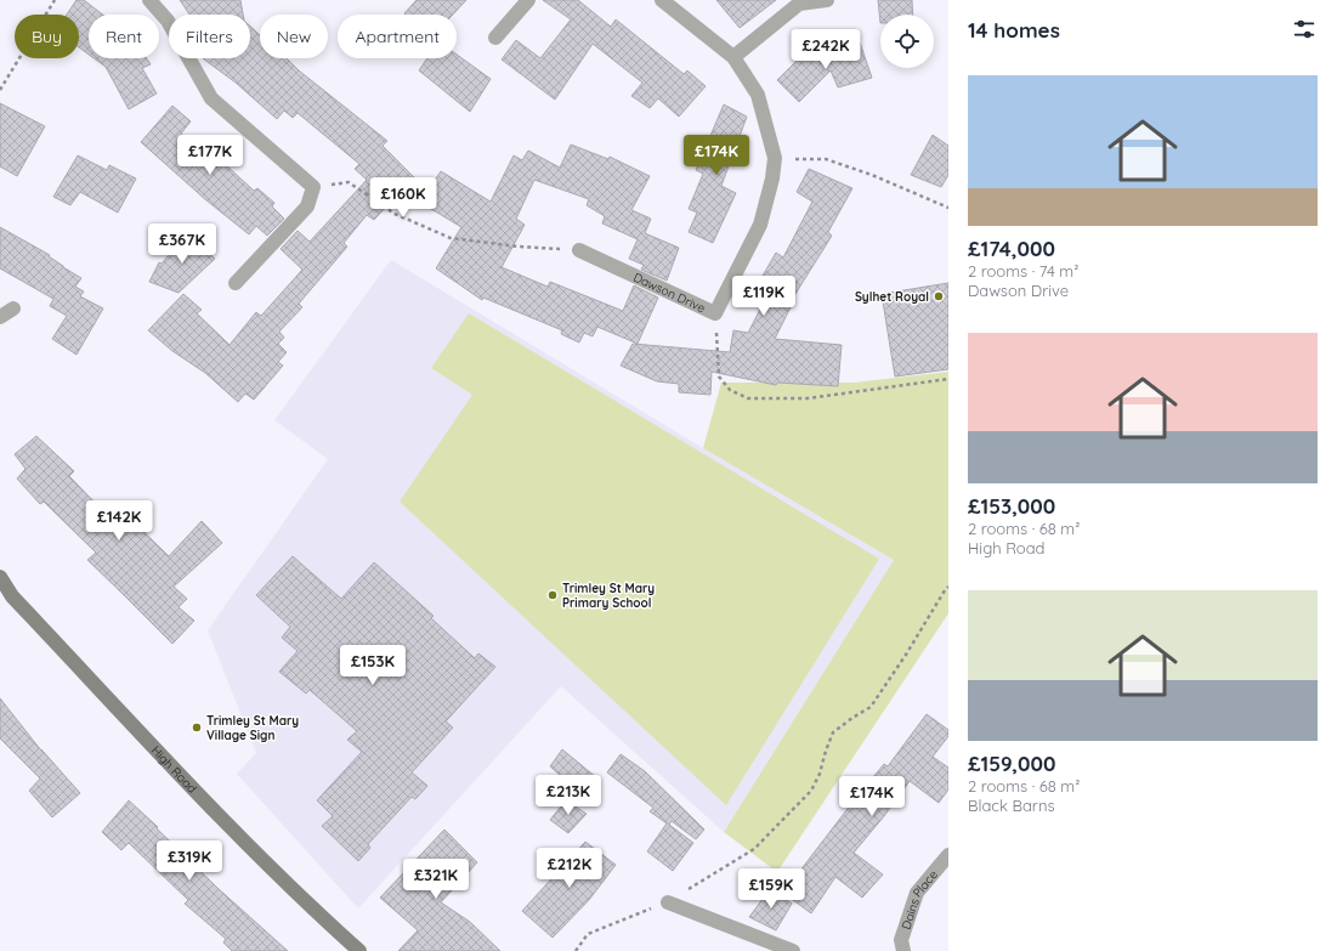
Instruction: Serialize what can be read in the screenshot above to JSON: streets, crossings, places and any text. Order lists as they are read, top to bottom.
{
  "streets": {
    "street": ["Dawson Drive", "High Road", "Dains Place"]
  },
  "places": ["Sylhet Royal", "Trimley St Mary Primary School", "Trimley St Mary Village Sign"],
  "page": {
    "heading": "14 homes",
    "chip": [
      "Buy",
      "Rent",
      "Filters",
      "New",
      "Apartment"
    ],
    "price": [
      "£242K",
      "£177K",
      "£174K",
      "£160K",
      "£367K",
      "£119K",
      "£142K",
      "£153K",
      "£213K",
      "£174K",
      "£319K",
      "£212K",
      "£321K",
      "£159K"
    ],
    "list": [
      {
        "name": "£174,000",
        "note": "2 rooms · 74 m² · Dawson Drive"
      },
      {
        "name": "£153,000",
        "note": "2 rooms · 68 m² · High Road"
      },
      {
        "name": "£159,000",
        "note": "2 rooms · 68 m² · Black Barns"
      }
    ]
  }
}
